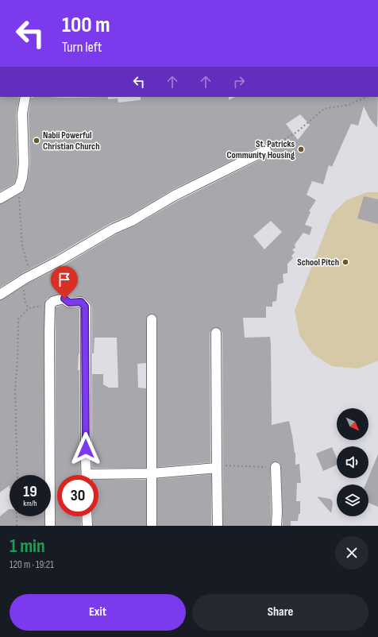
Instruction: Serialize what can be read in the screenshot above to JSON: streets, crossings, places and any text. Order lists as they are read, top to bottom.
{
  "places": ["Nabii Powerful Christian Church", "St. Patricks Community Housing", "School Pitch"],
  "north": "bottom right",
  "page": {
    "turn": ["100 m", "Turn left"],
    "speed": "19 km/h",
    "limit": "30",
    "heading": ["1 min", "120 m · 19:21"],
    "buttons": ["Exit", "Share"]
  }
}
